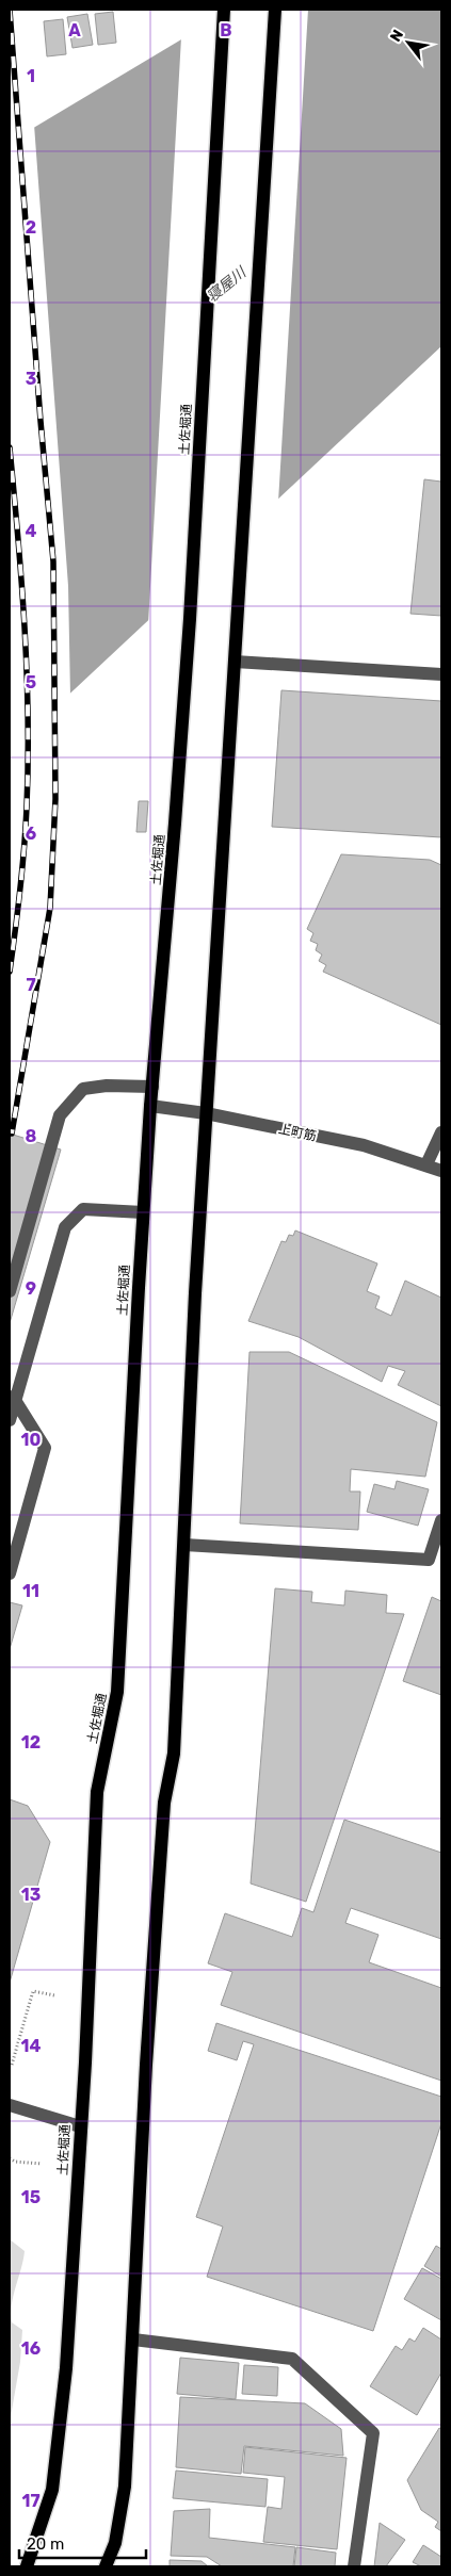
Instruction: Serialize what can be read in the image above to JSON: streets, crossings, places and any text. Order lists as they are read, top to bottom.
{
  "streets": {
    "main road": ["土佐堀通"],
    "street": ["上町筋"]
  },
  "crossings": [
    ["土佐堀通", "上町筋"]
  ],
  "water": ["寝屋川"],
  "scale_bar": "20 m",
  "north": "top left",
  "grid": {
    "columns": ["A", "B"],
    "rows": [
      "1",
      "2",
      "3",
      "4",
      "5",
      "6",
      "7",
      "8",
      "9",
      "10",
      "11",
      "12",
      "13",
      "14",
      "15",
      "16",
      "17"
    ]
  }
}
